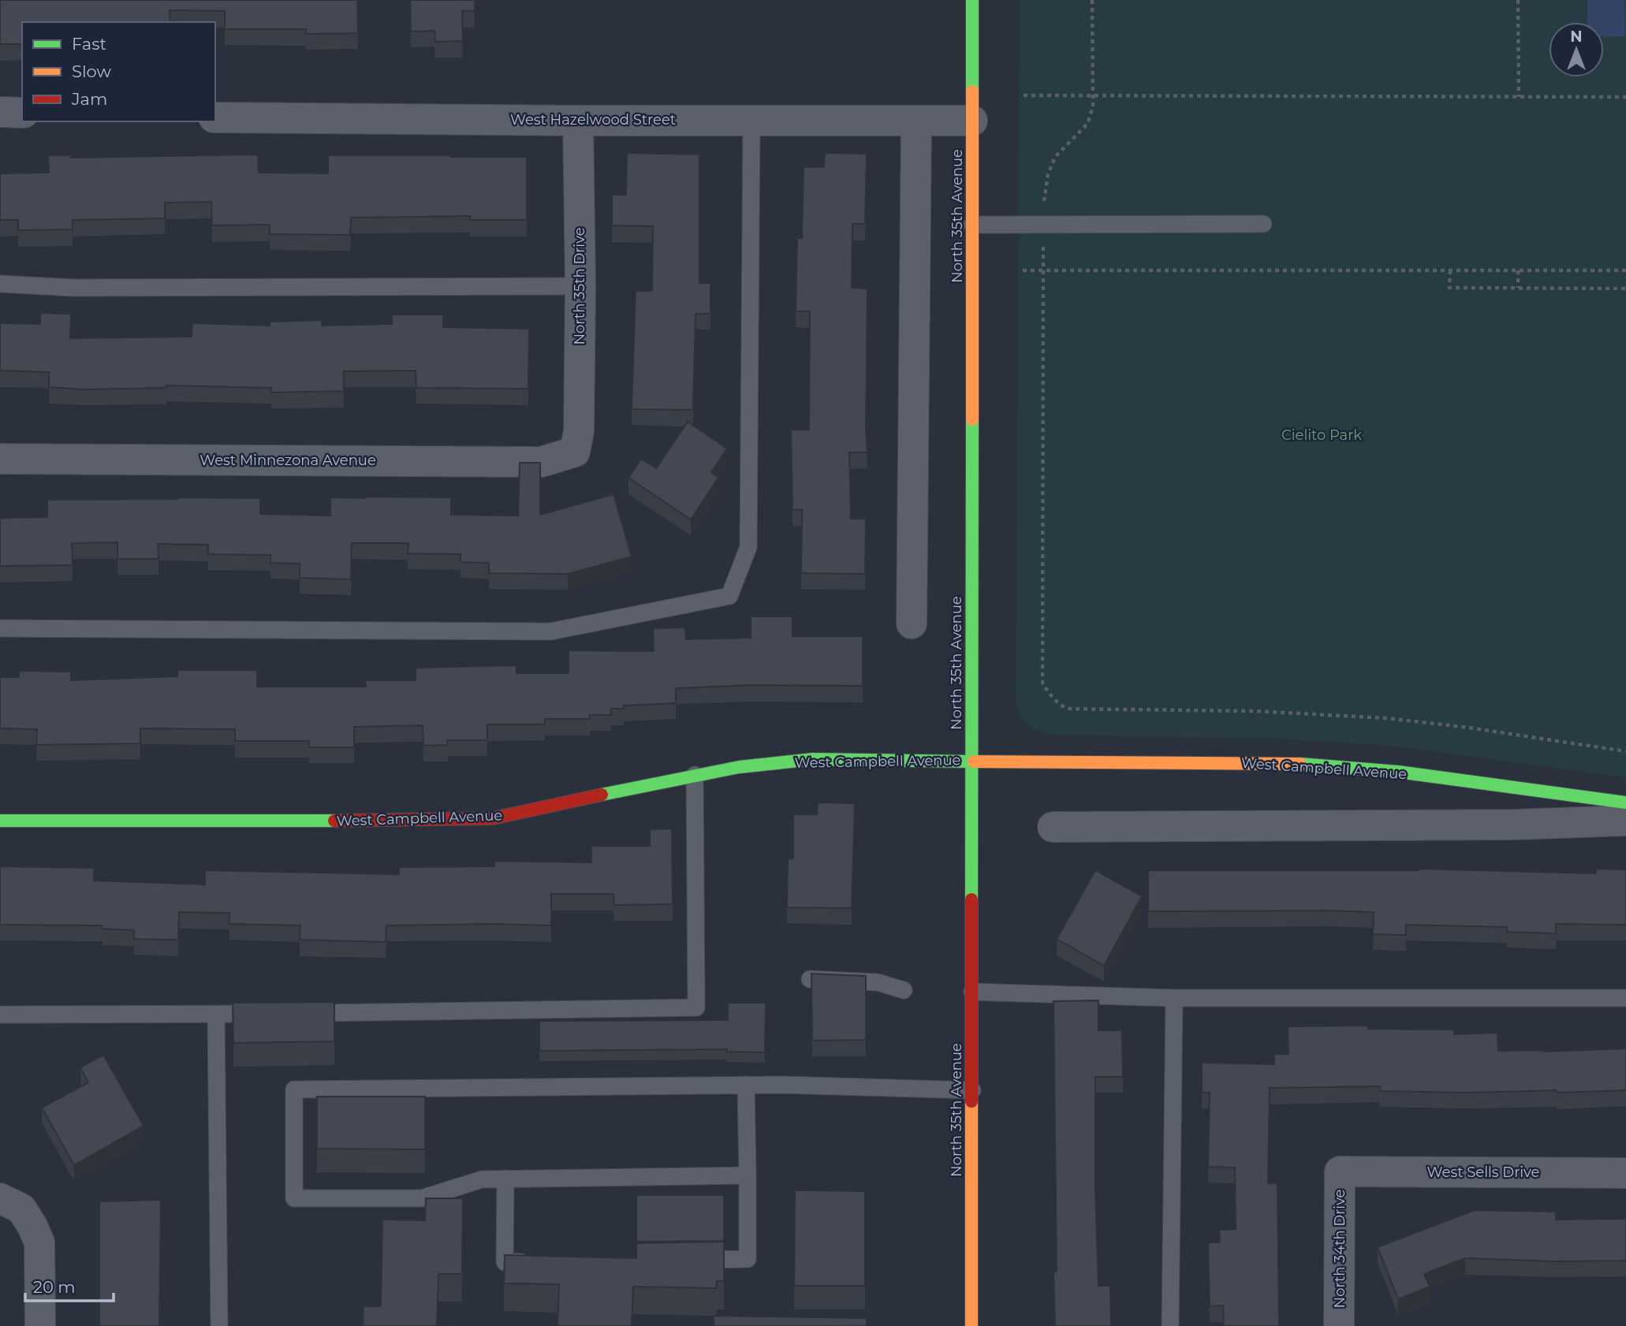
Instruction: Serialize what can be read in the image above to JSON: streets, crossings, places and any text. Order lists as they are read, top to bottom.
{
  "streets": {
    "street": [
      "West Hazelwood Street",
      "North 35th Avenue",
      "North 35th Drive",
      "West Minnezona Avenue",
      "West Campbell Avenue",
      "West Sells Drive",
      "North 34th Drive"
    ]
  },
  "crossings": [
    ["West Hazelwood Street", "North 35th Avenue"],
    ["West Hazelwood Street", "North 35th Drive"],
    ["North 35th Avenue", "West Campbell Avenue"],
    ["North 35th Drive", "West Minnezona Avenue"],
    ["West Sells Drive", "North 34th Drive"]
  ],
  "parks": ["Cielito Park"],
  "legend": ["Fast", "Slow", "Jam"],
  "scale_bar": "20 m",
  "north": "top"
}
